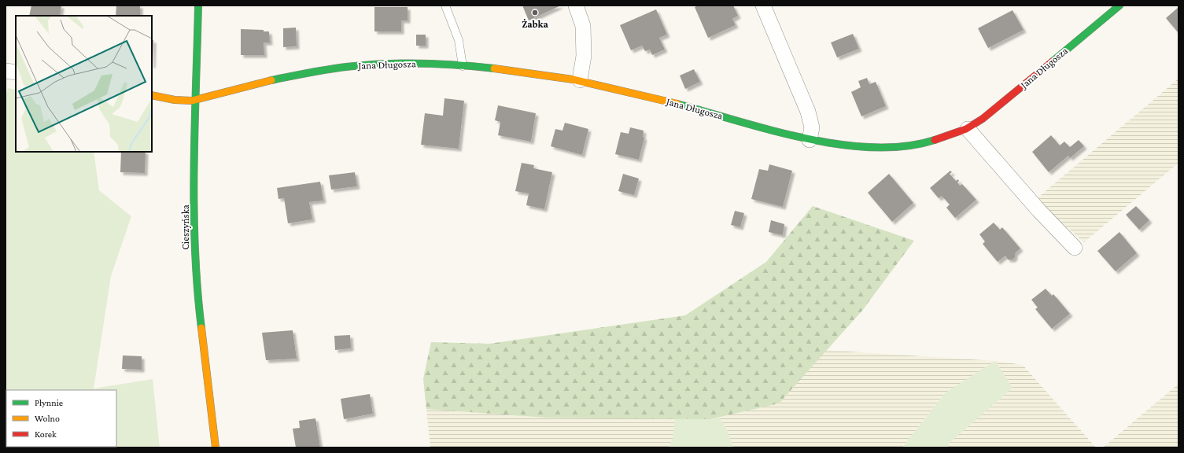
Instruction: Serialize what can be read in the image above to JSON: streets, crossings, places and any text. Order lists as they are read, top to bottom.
{
  "streets": {
    "street": ["Jana Długosza", "Cieszyńska"]
  },
  "crossings": [
    ["Jana Długosza", "Cieszyńska"]
  ],
  "places": ["Żabka"],
  "legend": ["Płynnie", "Wolno", "Korek"]
}
